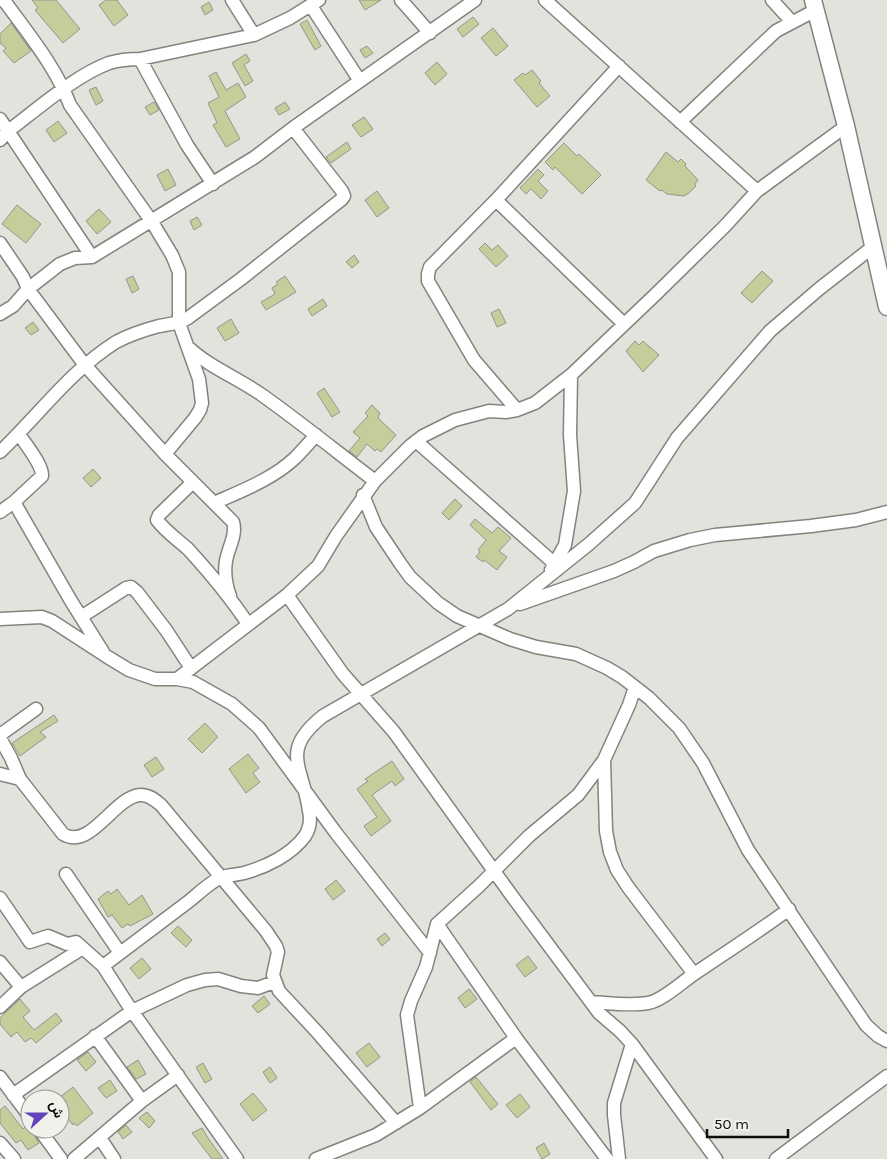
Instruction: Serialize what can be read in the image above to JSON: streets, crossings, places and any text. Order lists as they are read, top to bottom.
{
  "scale_bar": "50 m",
  "north": "right"
}
